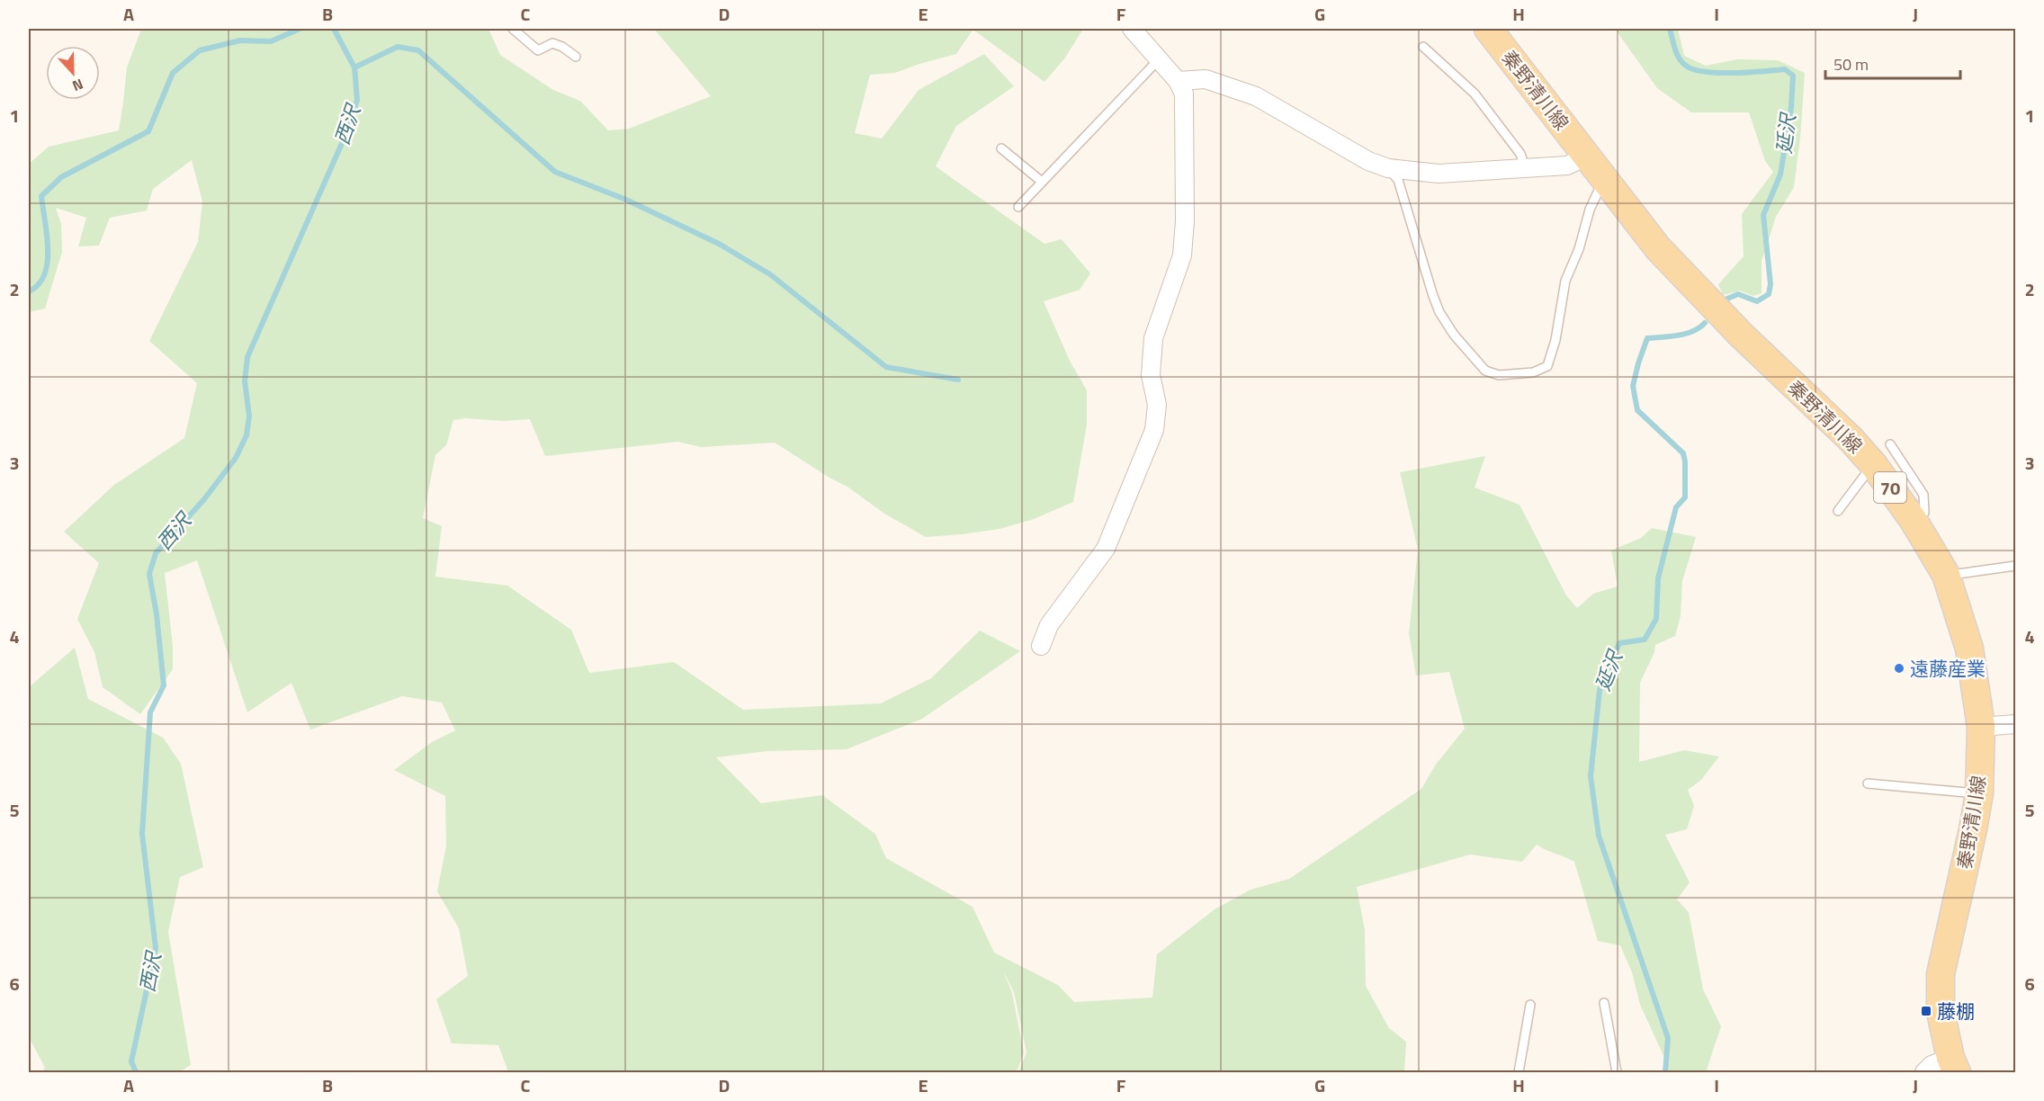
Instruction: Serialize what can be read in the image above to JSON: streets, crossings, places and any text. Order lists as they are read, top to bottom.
{
  "streets": {
    "main road": ["秦野清川線", "70"]
  },
  "water": ["西沢", "延沢"],
  "places": {
    "other": ["遠藤産業"],
    "transit": ["藤棚"]
  },
  "scale_bar": "50 m",
  "north": "bottom",
  "grid": {
    "columns": [
      "A",
      "B",
      "C",
      "D",
      "E",
      "F",
      "G",
      "H",
      "I",
      "J"
    ],
    "rows": [
      "1",
      "2",
      "3",
      "4",
      "5",
      "6"
    ]
  }
}
